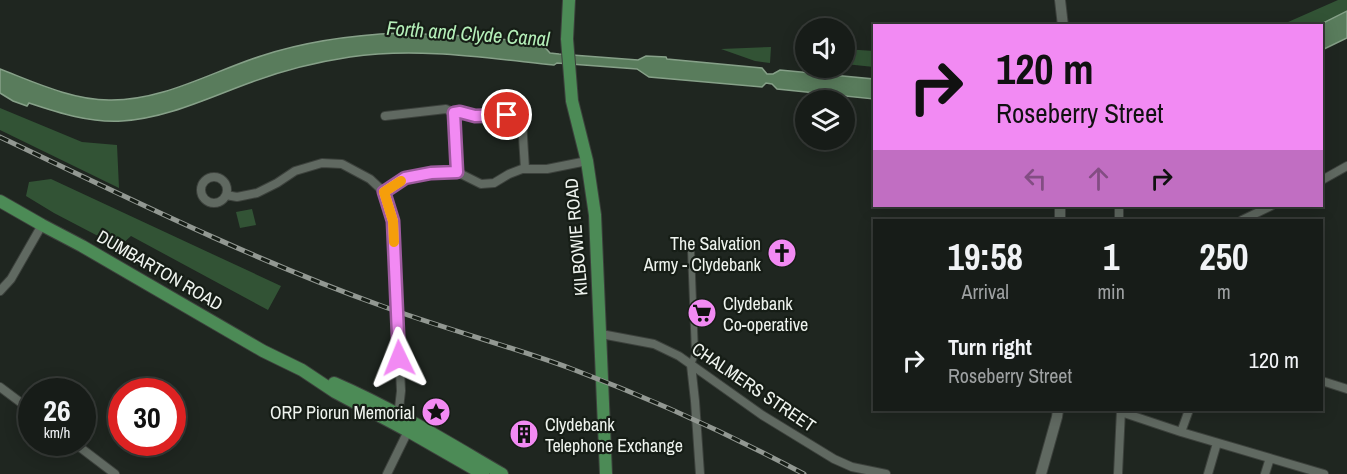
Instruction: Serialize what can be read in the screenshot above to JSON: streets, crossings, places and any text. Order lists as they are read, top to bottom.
{
  "streets": {
    "main road": ["KILBOWIE ROAD", "DUMBARTON ROAD"],
    "street": ["CHALMERS STREET"]
  },
  "crossings": [
    ["KILBOWIE ROAD", "CHALMERS STREET"]
  ],
  "water": ["Forth and Clyde Canal"],
  "places": {
    "church": ["The Salvation Army - Clydebank"],
    "supermarket": ["Clydebank Co-operative"],
    "place": ["ORP Piorun Memorial"],
    "building": ["Clydebank Telephone Exchange"]
  },
  "page": {
    "turn": ["120 m", "Roseberry Street"],
    "eta": [
      "19:58",
      "Arrival",
      "1",
      "min",
      "250",
      "m"
    ],
    "list": [
      {
        "name": "Turn right",
        "note": "Roseberry Street",
        "value": "120 m"
      }
    ],
    "speed": "26 km/h",
    "limit": "30"
  }
}
